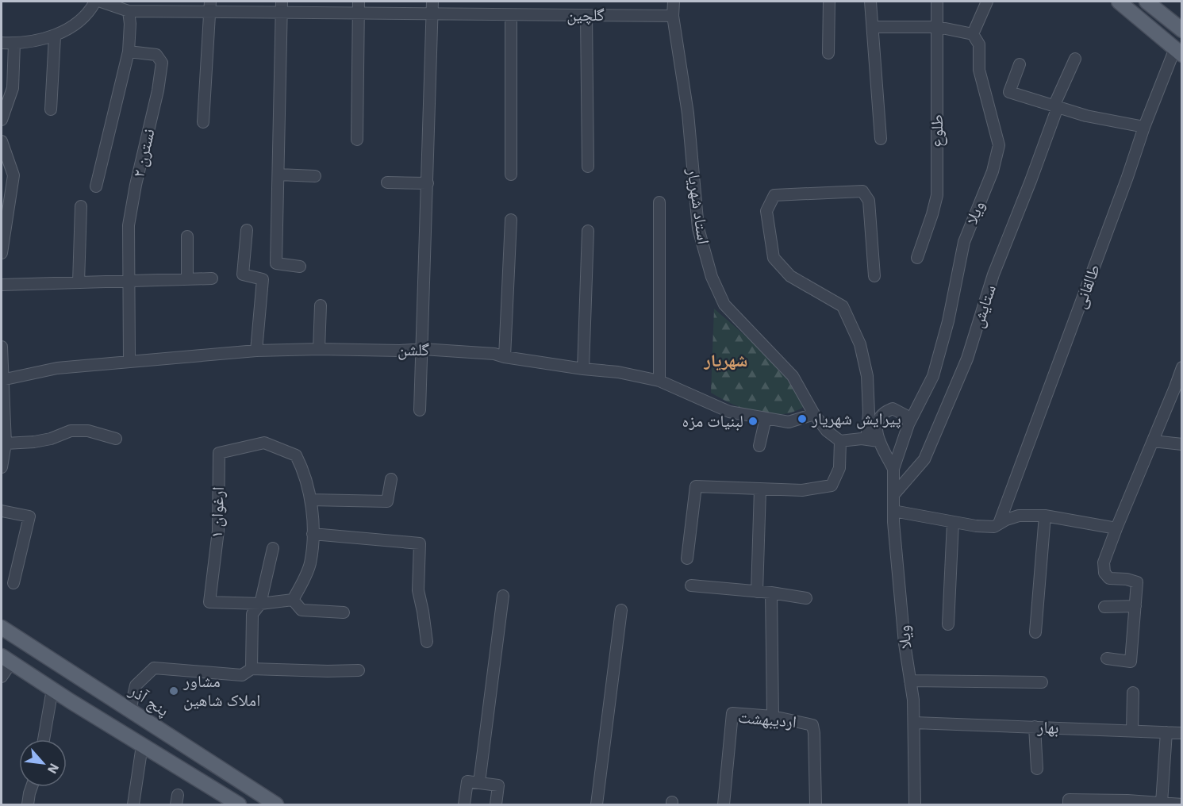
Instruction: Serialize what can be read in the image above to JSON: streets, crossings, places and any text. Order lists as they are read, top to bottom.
{
  "streets": {
    "main road": ["پنج آذر"],
    "street": [
      "گلچین",
      "طلوع",
      "نسترن ۲",
      "استاد شهریار",
      "ویلا",
      "طالقانی",
      "ستایش",
      "گلشن",
      "ارغوان ۱",
      "اردیبهشت",
      "بهار"
    ]
  },
  "crossings": [
    ["گلچین", "استاد شهریار"],
    ["نسترن ۲", "گلشن"],
    ["استاد شهریار", "گلشن"],
    ["ویلا", "ستایش"],
    ["ویلا", "بهار"]
  ],
  "districts": ["شهریار"],
  "places": ["پیرایش شهریار", "لبنیات مزه", "مشاور املاک شاهین"],
  "north": "bottom right"
}
